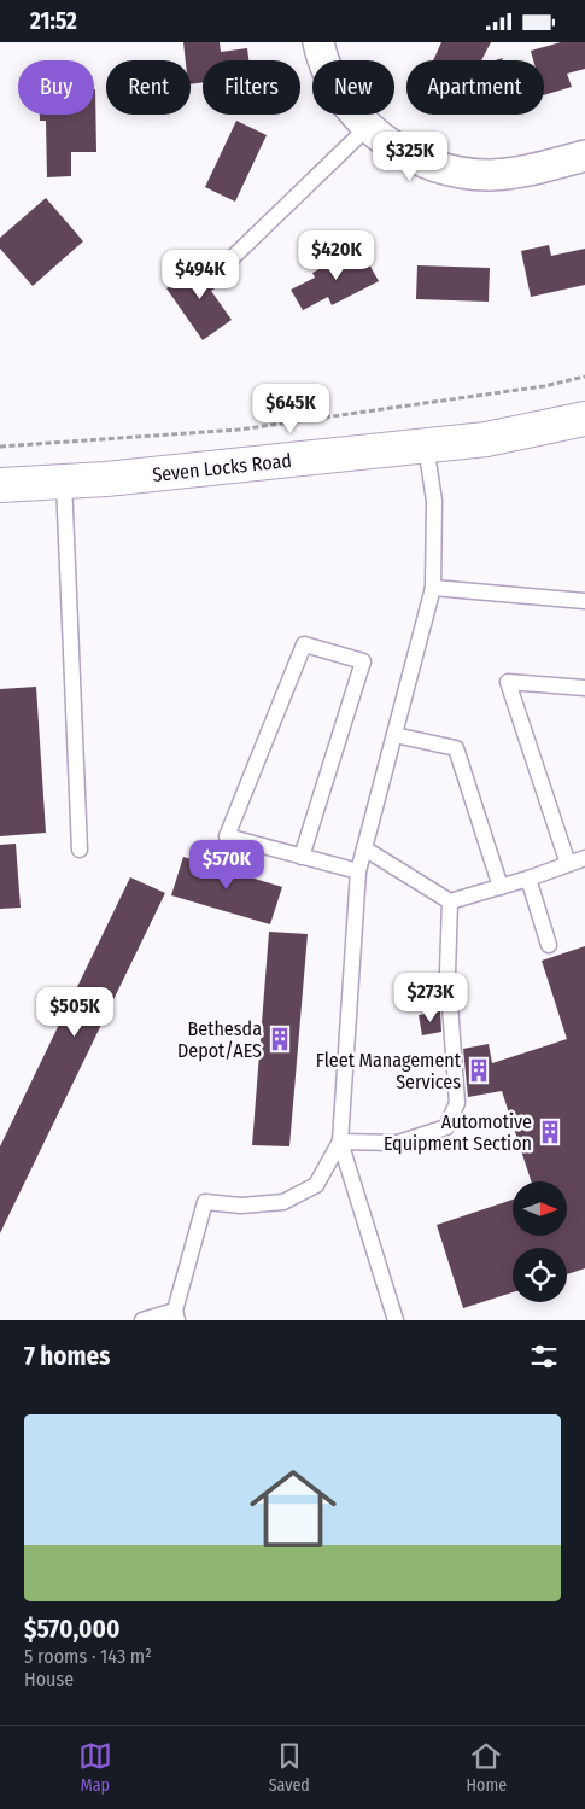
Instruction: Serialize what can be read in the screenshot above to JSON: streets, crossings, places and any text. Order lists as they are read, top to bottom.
{
  "streets": {
    "main road": ["Seven Locks Road"]
  },
  "places": {
    "building": ["Bethesda Depot/AES", "Fleet Management Services", "Automotive Equipment Section"]
  },
  "north": "right",
  "page": {
    "status": "21:52",
    "chip": [
      "Buy",
      "Rent",
      "Filters",
      "New",
      "Apartment"
    ],
    "price": [
      "$325K",
      "$420K",
      "$494K",
      "$645K",
      "$570K",
      "$273K",
      "$505K"
    ],
    "heading": "7 homes",
    "list": [
      {
        "name": "$570,000",
        "note": "5 rooms · 143 m² · House"
      }
    ],
    "tabs": ["Map", "Saved", "Home"]
  }
}
